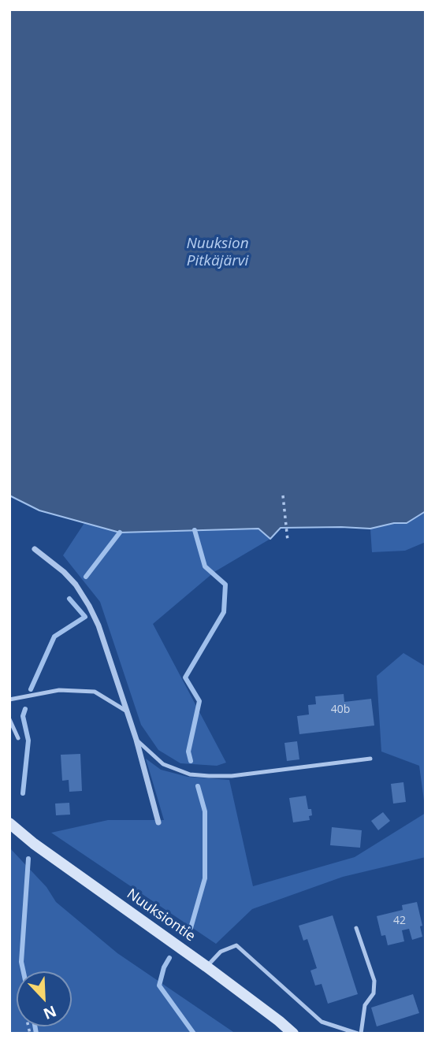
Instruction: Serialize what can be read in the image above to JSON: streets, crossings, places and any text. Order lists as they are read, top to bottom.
{
  "streets": {
    "street": ["Nuuksiontie"]
  },
  "water": ["Nuuksion Pitkäjärvi"],
  "house_numbers": ["40b", "42"],
  "north": "bottom right"
}
